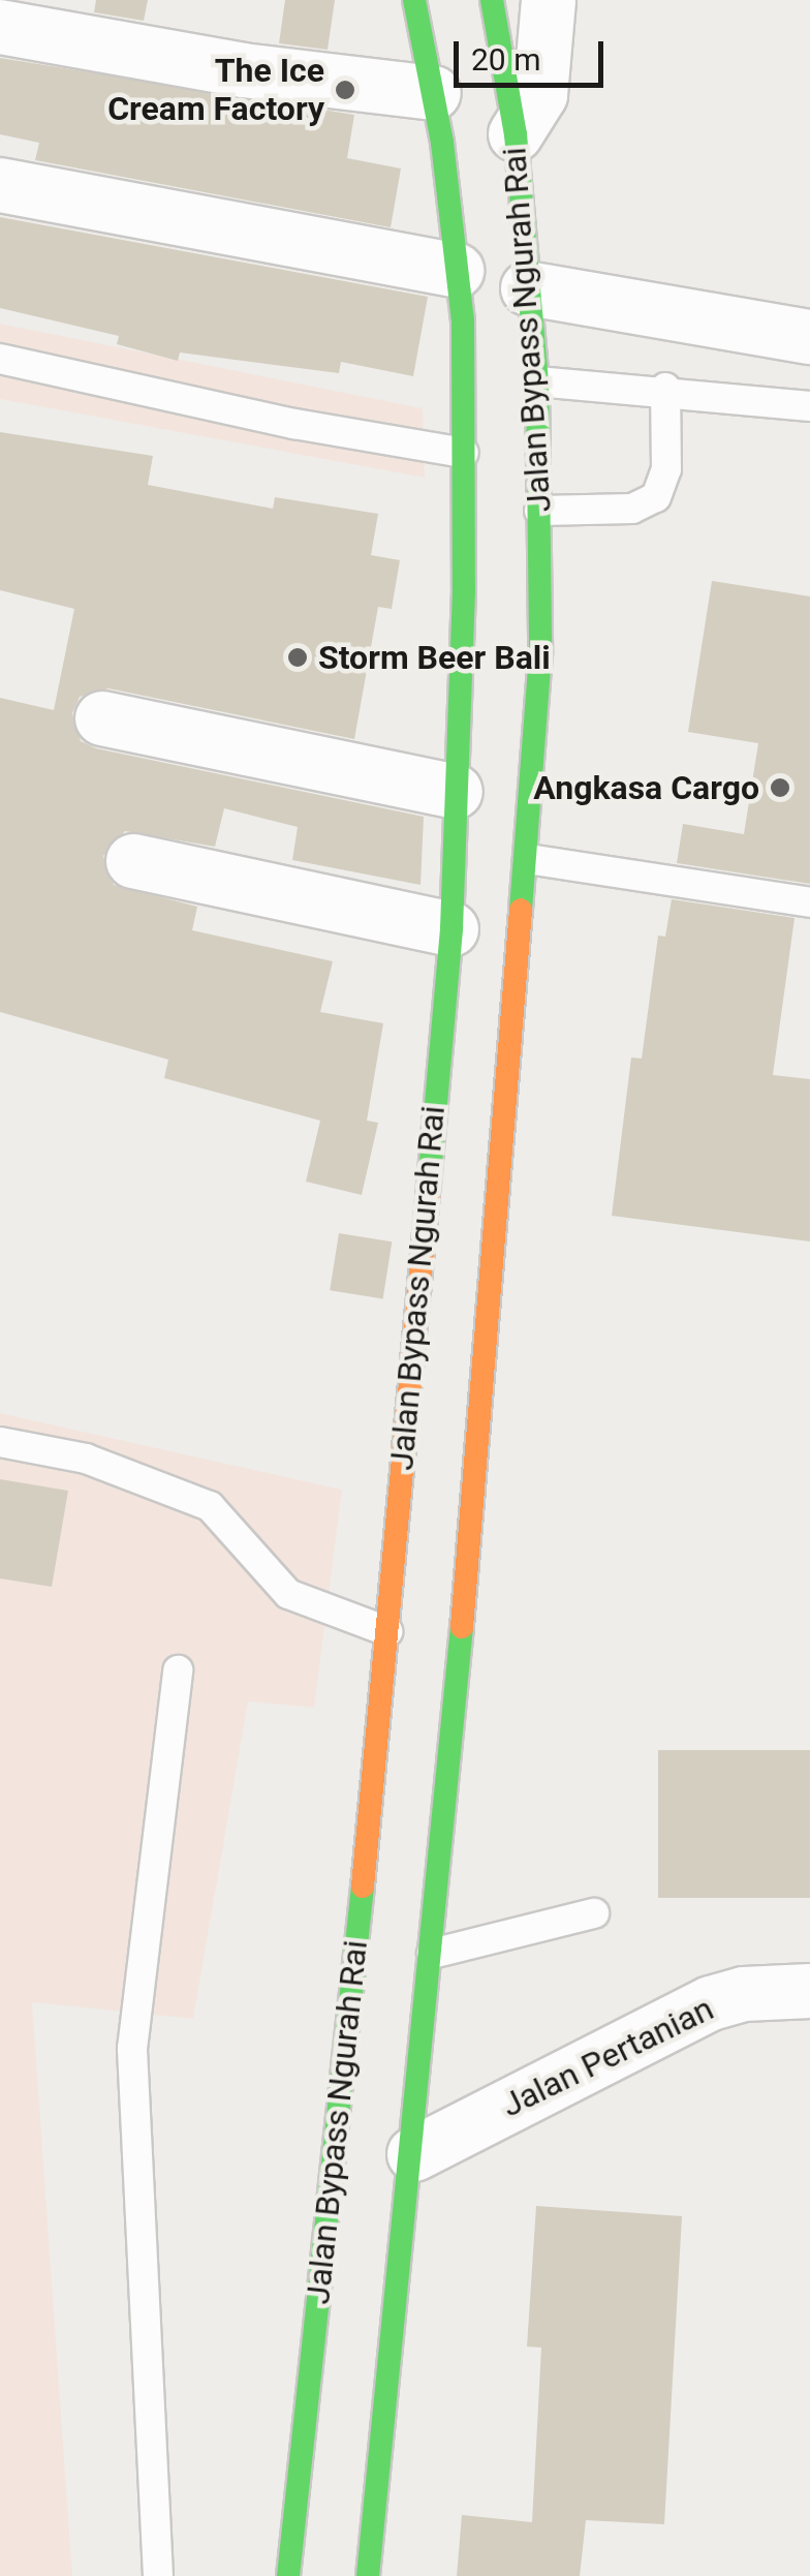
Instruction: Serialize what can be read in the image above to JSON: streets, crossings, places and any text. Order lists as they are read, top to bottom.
{
  "streets": {
    "highway": ["Jalan Bypass Ngurah Rai"],
    "street": ["Jalan Pertanian"]
  },
  "crossings": [
    ["Jalan Bypass Ngurah Rai", "Jalan Pertanian"]
  ],
  "places": ["The Ice Cream Factory", "Storm Beer Bali", "Angkasa Cargo"],
  "scale_bar": "20 m"
}
